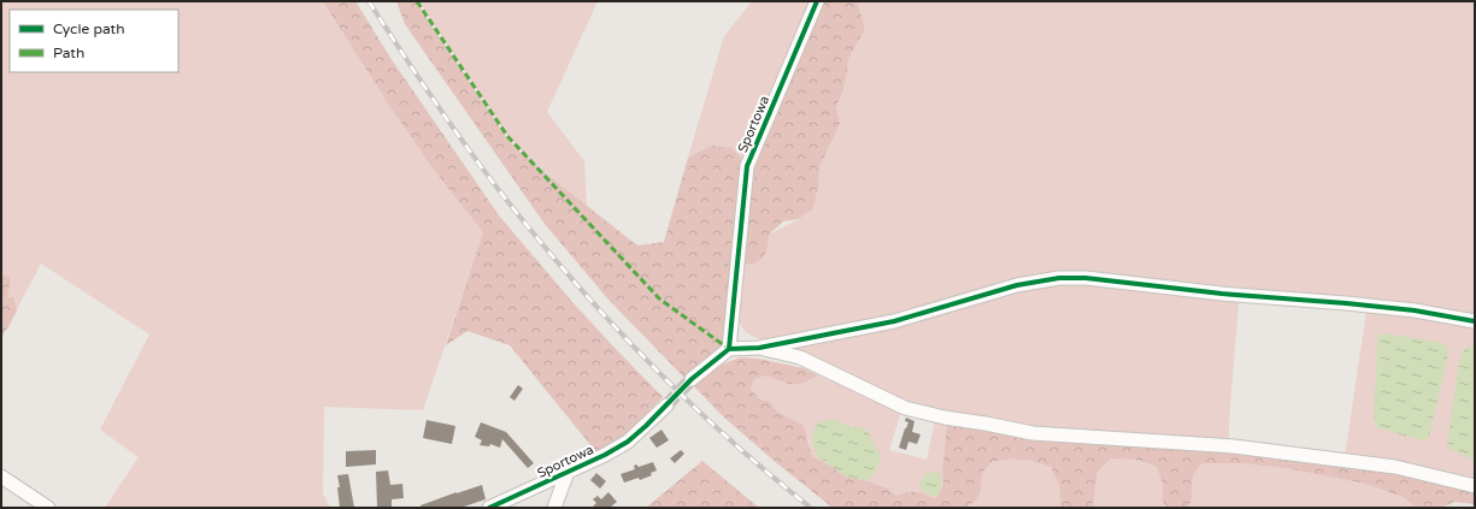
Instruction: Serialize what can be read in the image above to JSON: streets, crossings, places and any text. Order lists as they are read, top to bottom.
{
  "streets": {
    "street": ["Sportowa"]
  },
  "legend": ["Cycle path", "Path"]
}
